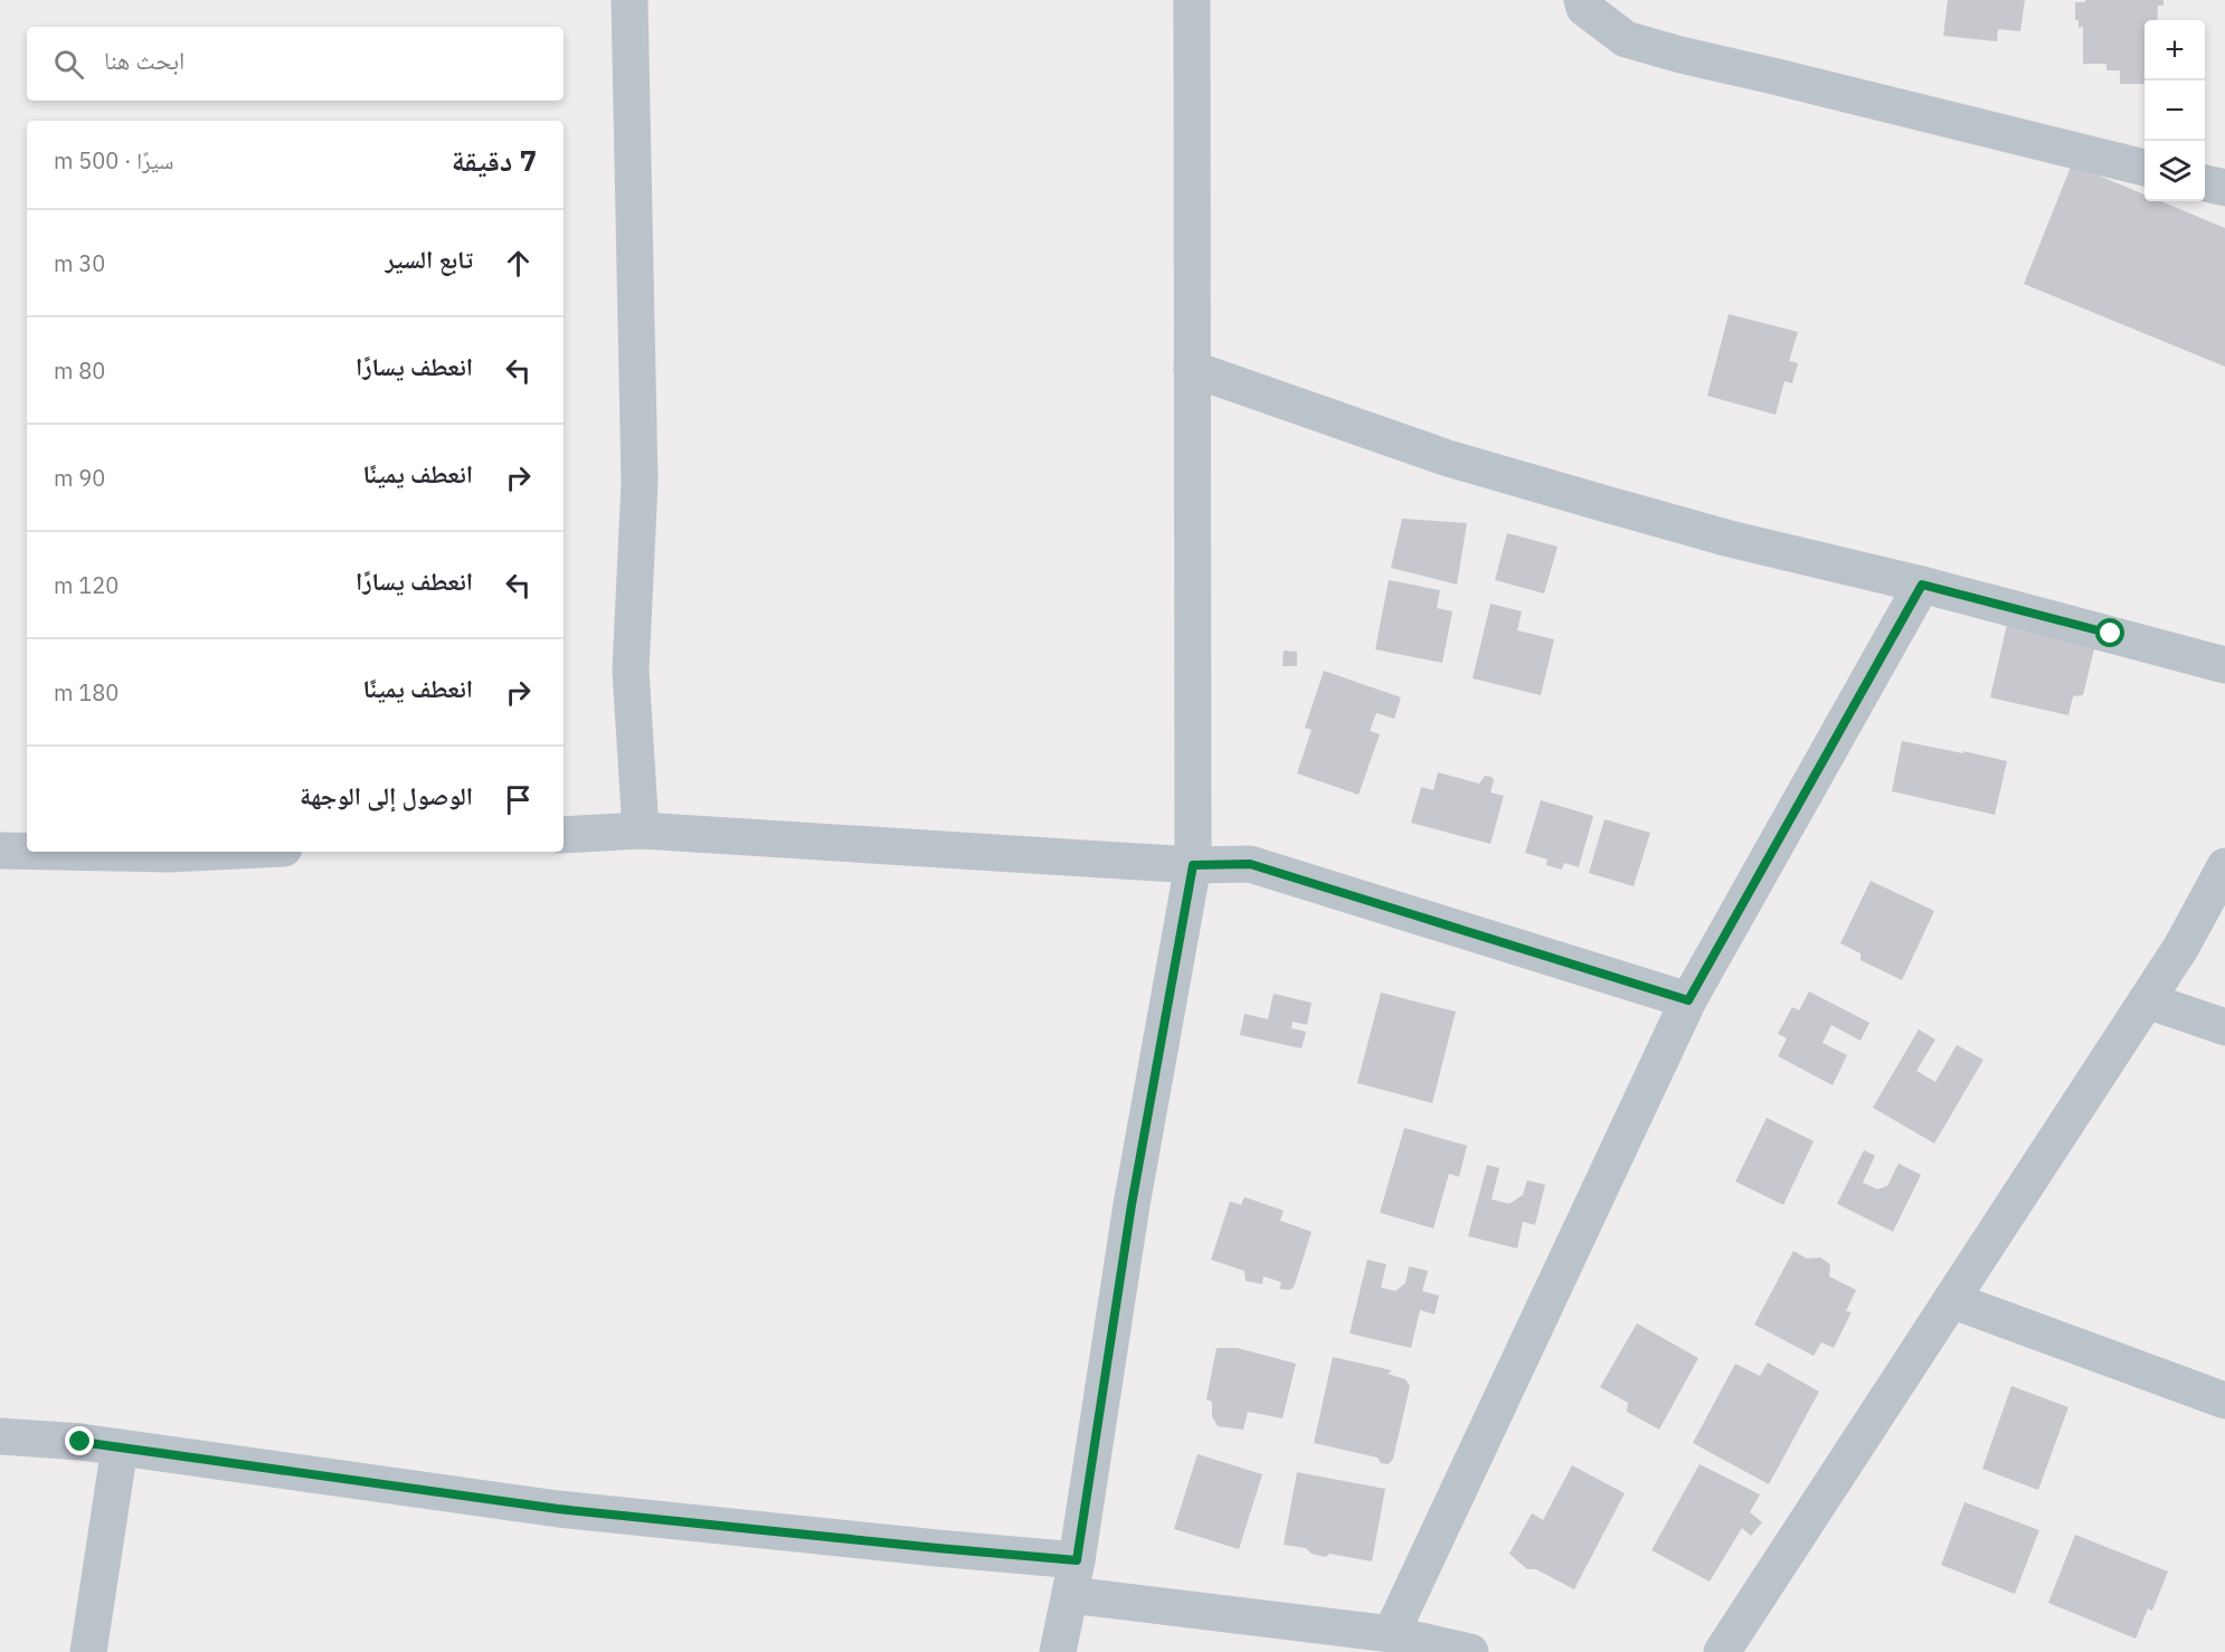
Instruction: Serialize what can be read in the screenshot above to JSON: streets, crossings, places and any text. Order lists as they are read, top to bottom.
{
  "page": {
    "map_buttons": ["+", "−"],
    "search": "ابحث هنا",
    "heading": ["7 دقيقة", "سيرًا · 500 m"],
    "list": [
      ["تابع السير", "30 m"],
      ["انعطف يسارًا", "80 m"],
      ["انعطف يمينًا", "90 m"],
      ["انعطف يسارًا", "120 m"],
      ["انعطف يمينًا", "180 m"],
      "الوصول إلى الوجهة"
    ]
  }
}
